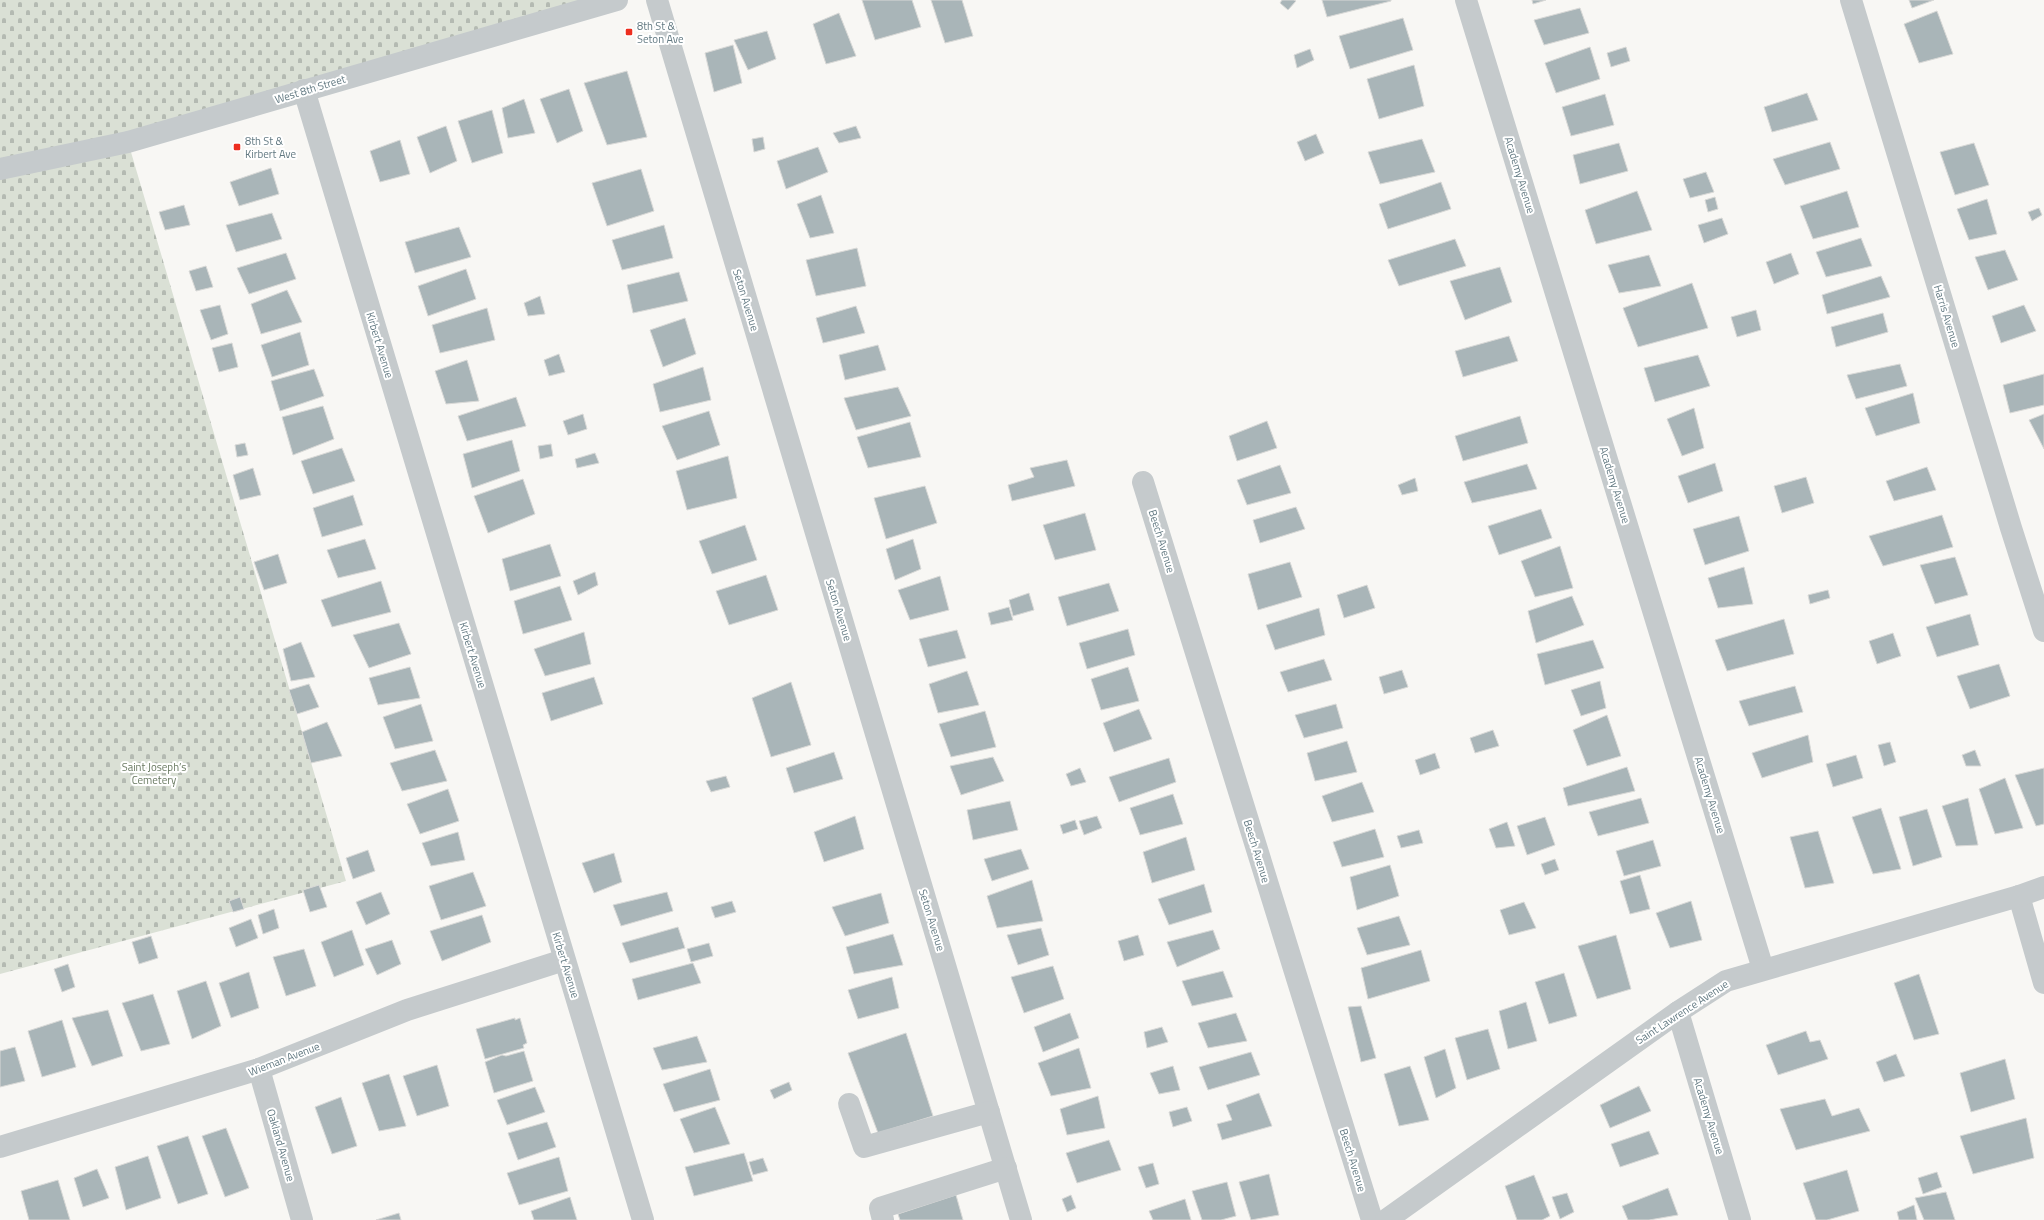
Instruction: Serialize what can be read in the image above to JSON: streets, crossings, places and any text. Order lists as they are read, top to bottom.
{
  "streets": {
    "street": [
      "West 8th Street",
      "Academy Avenue",
      "Seton Avenue",
      "Harris Avenue",
      "Kirbert Avenue",
      "Beech Avenue",
      "Saint Lawrence Avenue",
      "Wieman Avenue",
      "Oakland Avenue"
    ]
  },
  "crossings": [
    ["West 8th Street", "Kirbert Avenue"],
    ["Academy Avenue", "Saint Lawrence Avenue"],
    ["Kirbert Avenue", "Wieman Avenue"],
    ["Wieman Avenue", "Oakland Avenue"]
  ],
  "parks": ["Saint Joseph’s Cemetery"],
  "places": {
    "transit": ["8th St & Seton Ave", "8th St & Kirbert Ave"]
  }
}
